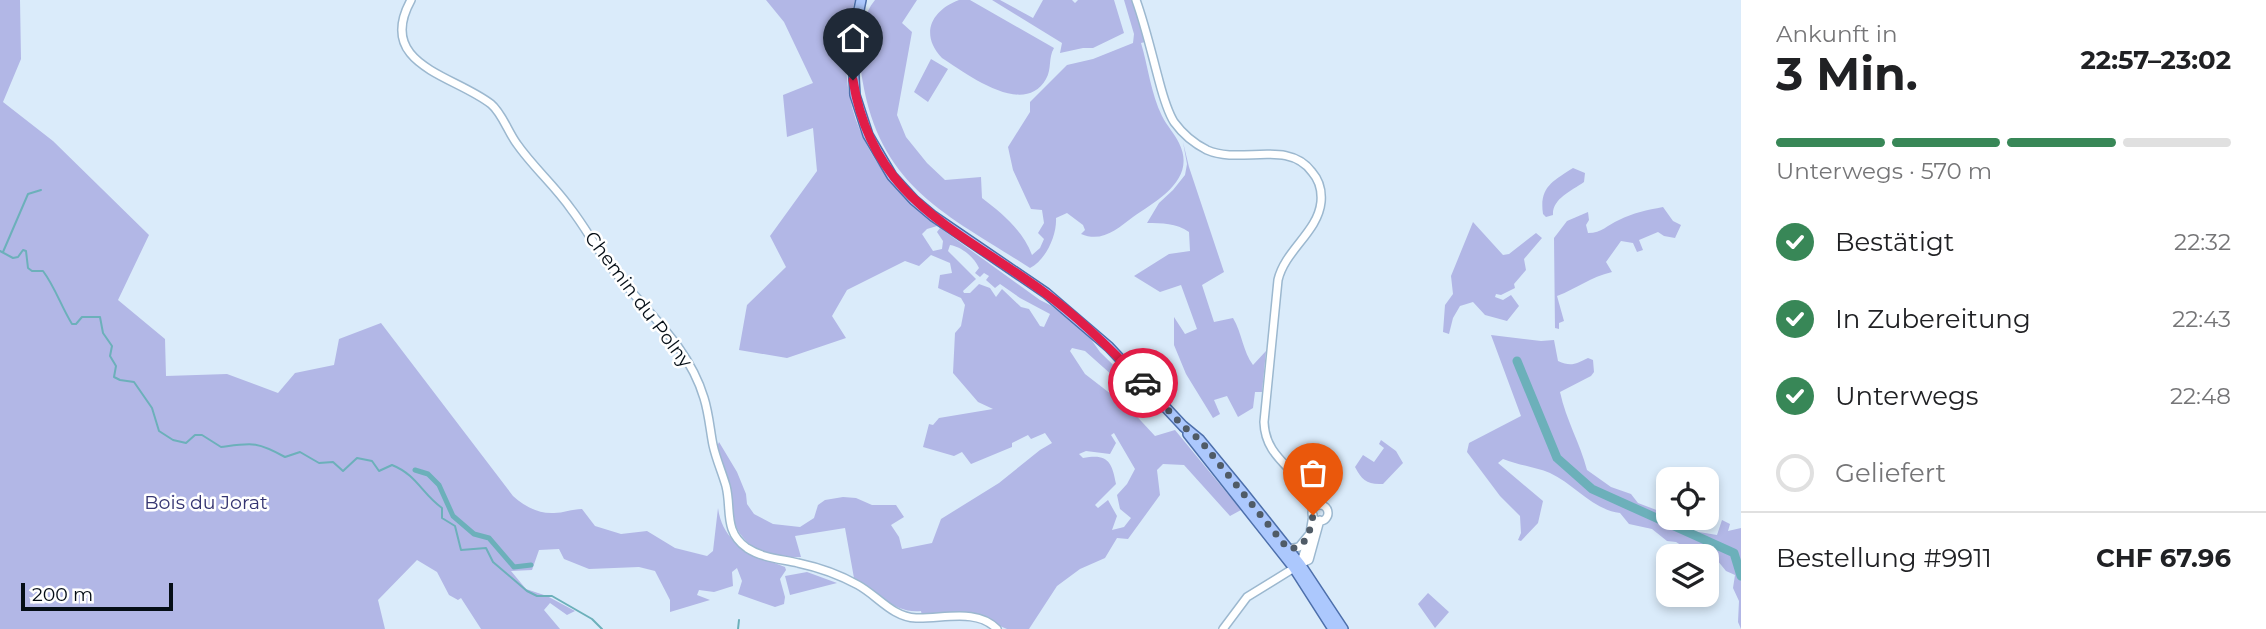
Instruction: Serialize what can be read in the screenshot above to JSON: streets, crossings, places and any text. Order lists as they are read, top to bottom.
{
  "streets": {
    "street": ["Chemin du Polny"]
  },
  "parks": ["Bois du Jorat"],
  "scale_bar": "200 m",
  "page": {
    "heading": ["3 Min.", "Ankunft in", "22:57–23:02"],
    "panel": ["Bestellung #9911", "CHF 67.96"],
    "bar": "Unterwegs · 570 m",
    "list": [
      ["Bestätigt", "22:32"],
      ["In Zubereitung", "22:43"],
      ["Unterwegs", "22:48"],
      "Geliefert"
    ],
    "scale": "200 m"
  }
}
